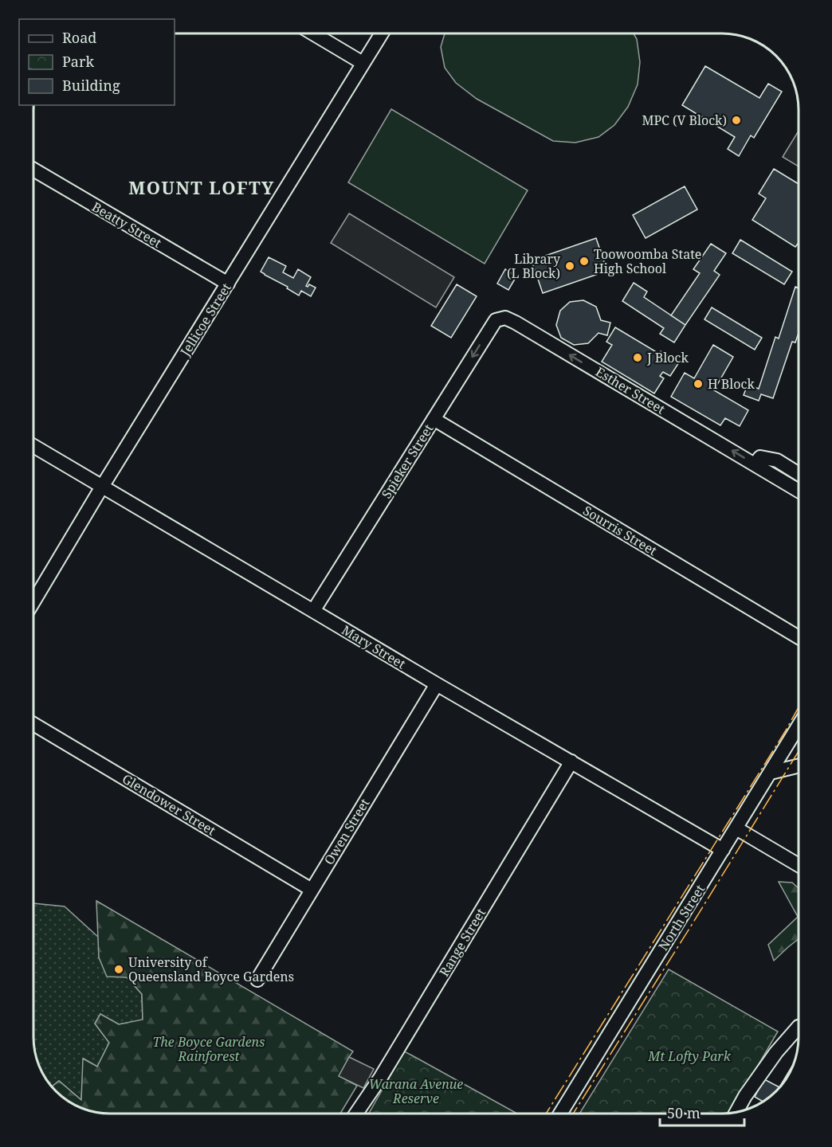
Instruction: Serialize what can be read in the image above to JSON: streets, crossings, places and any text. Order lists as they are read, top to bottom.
{
  "streets": {
    "street": [
      "Beatty Street",
      "Jellicoe Street",
      "Esther Street",
      "Spieker Street",
      "Sourris Street",
      "Mary Street",
      "Glendower Street",
      "Owen Street",
      "North Street",
      "Range Street"
    ]
  },
  "crossings": [
    ["Beatty Street", "Jellicoe Street"],
    ["Jellicoe Street", "Mary Street"],
    ["Esther Street", "Spieker Street"],
    ["Spieker Street", "Sourris Street"],
    ["Spieker Street", "Mary Street"],
    ["Mary Street", "Owen Street"],
    ["Mary Street", "North Street"],
    ["Mary Street", "Range Street"],
    ["Glendower Street", "Owen Street"]
  ],
  "one_way": ["Esther Street", "Spieker Street"],
  "districts": ["MOUNT LOFTY"],
  "parks": ["The Boyce Gardens Rainforest", "Mt Lofty Park", "Warana Avenue Reserve"],
  "places": [
    "MPC (V Block)",
    "Toowoomba State High School",
    "Library (L Block)",
    "J Block",
    "H Block",
    "University of Queensland Boyce Gardens"
  ],
  "legend": ["Road", "Park", "Building"],
  "scale_bar": "50 m"
}
